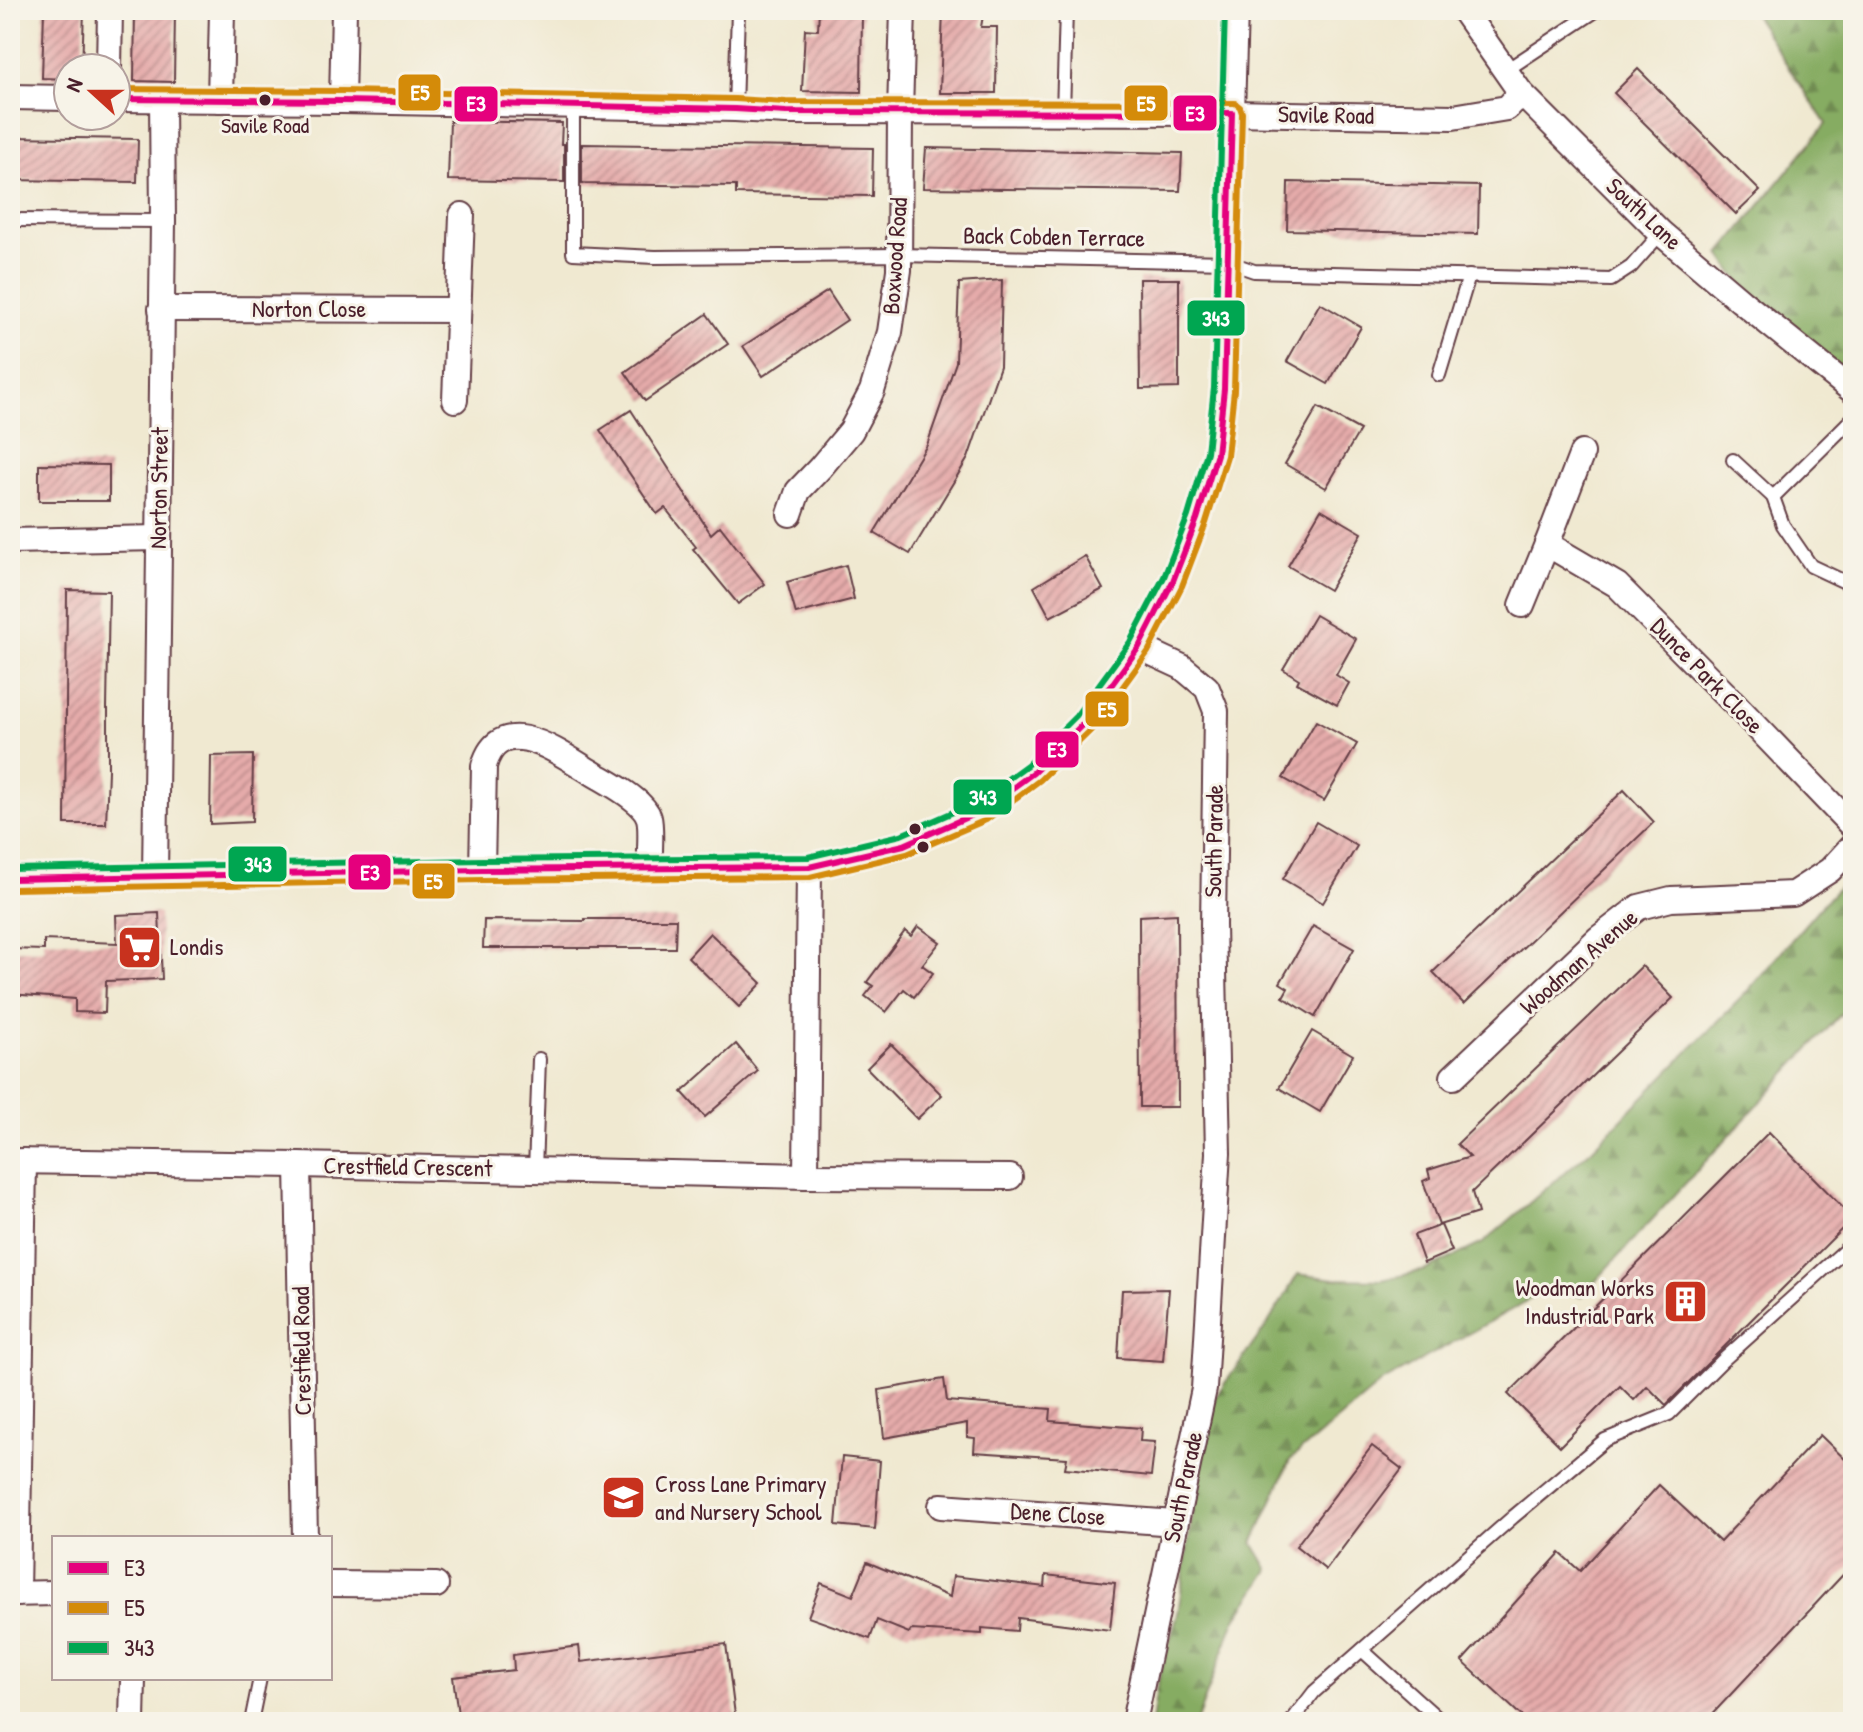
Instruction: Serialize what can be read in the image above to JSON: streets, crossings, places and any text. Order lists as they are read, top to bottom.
{
  "streets": {
    "street": [
      "Savile Road",
      "South Lane",
      "Boxwood Road",
      "Norton Close",
      "Norton Street",
      "Dunce Park Close",
      "South Parade",
      "Woodman Avenue",
      "Crestfield Crescent",
      "Crestfield Road",
      "Dene Close"
    ],
    "lane": ["Back Cobden Terrace"]
  },
  "crossings": [
    ["Savile Road", "South Lane"],
    ["Savile Road", "Back Cobden Terrace"],
    ["Savile Road", "Boxwood Road"],
    ["Savile Road", "Norton Street"],
    ["South Lane", "Back Cobden Terrace"],
    ["Back Cobden Terrace", "Boxwood Road"],
    ["Norton Close", "Norton Street"],
    ["South Parade", "Dene Close"],
    ["Crestfield Crescent", "Crestfield Road"]
  ],
  "places": {
    "other": ["Savile Road"],
    "supermarket": ["Londis"],
    "building": ["Woodman Works Industrial Park"],
    "school or university": ["Cross Lane Primary and Nursery School"]
  },
  "lines": ["transit line 343", "transit line E5", "transit line E3"],
  "legend": ["E3", "E5", "343"],
  "north": "left"
}
